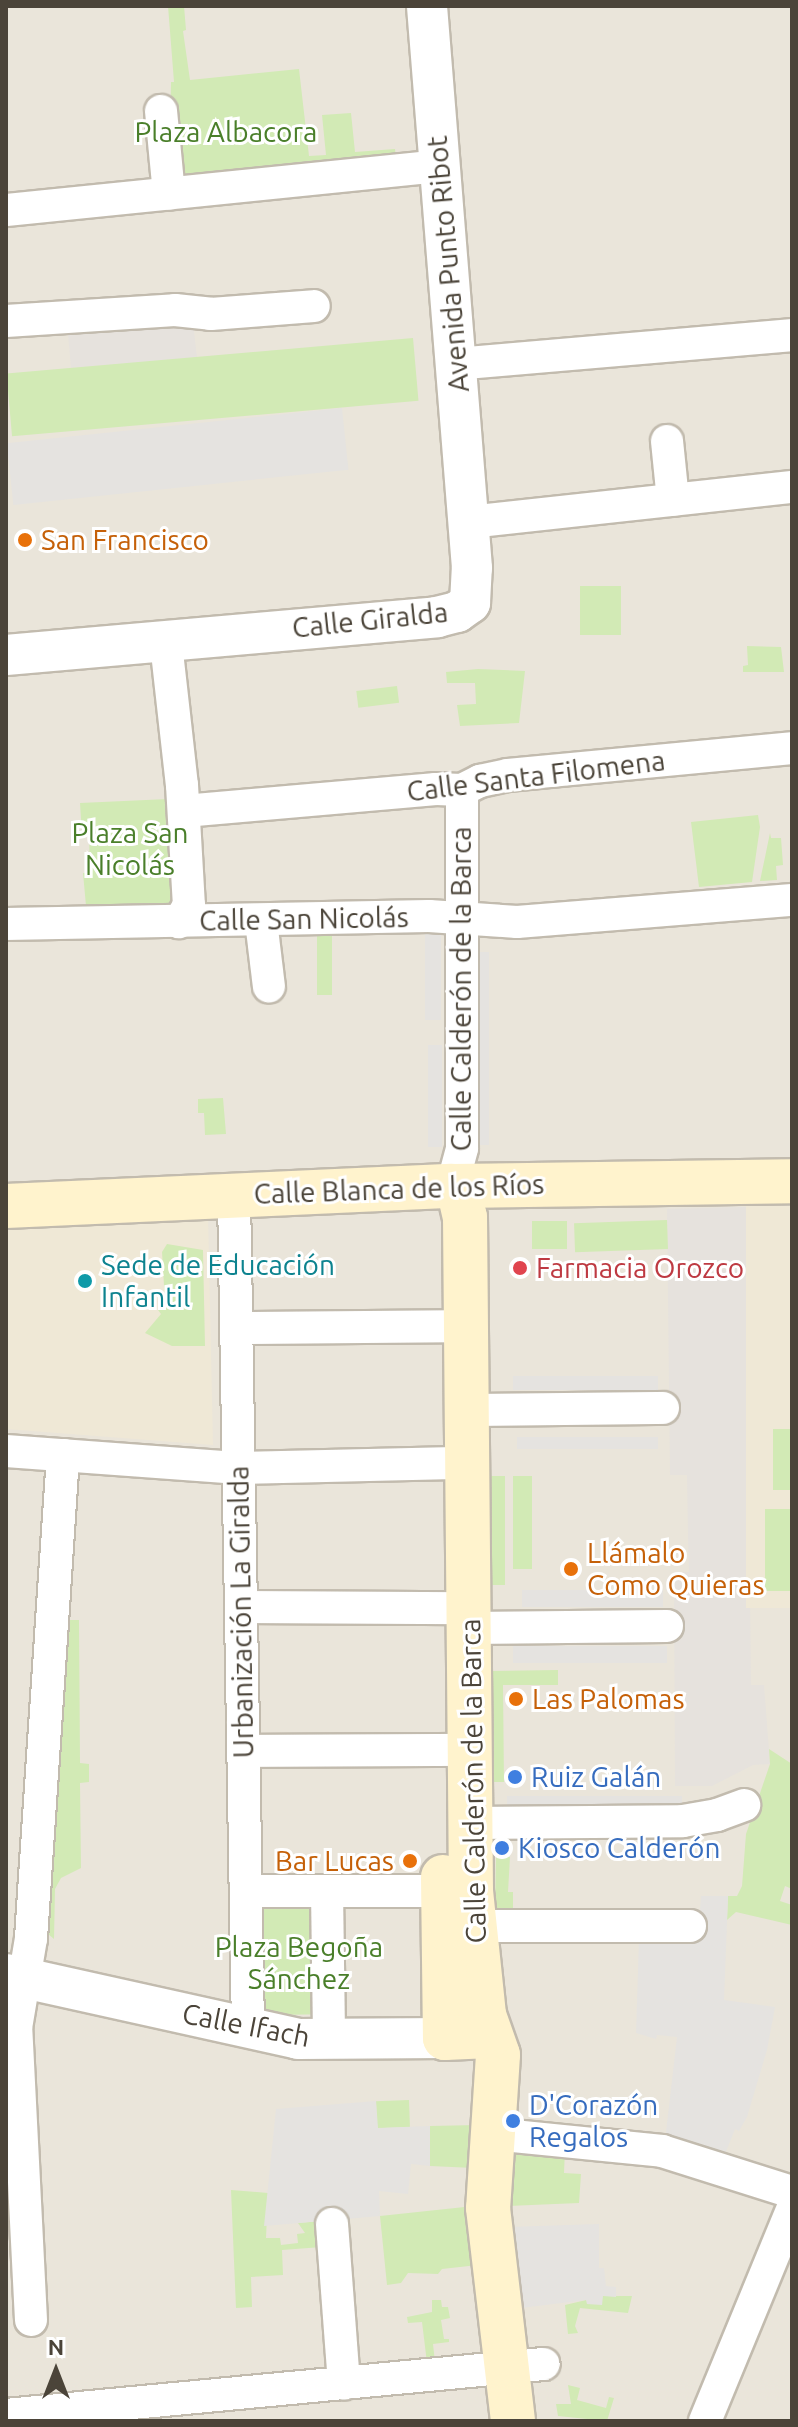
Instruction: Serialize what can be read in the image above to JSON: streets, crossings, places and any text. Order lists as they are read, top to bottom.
{
  "streets": {
    "main road": ["Calle Calderón de la Barca", "Calle Blanca de los Ríos", "Calle Ifach"],
    "street": [
      "Avenida Punto Ribot",
      "Calle Giralda",
      "Calle Santa Filomena",
      "Calle San Nicolás",
      "Urbanización La Giralda"
    ]
  },
  "crossings": [
    ["Avenida Punto Ribot", "Calle Giralda"],
    ["Calle Santa Filomena", "Calle Calderón de la Barca"],
    ["Calle San Nicolás", "Calle Calderón de la Barca"],
    ["Calle Calderón de la Barca", "Calle Blanca de los Ríos"],
    ["Calle Calderón de la Barca", "Calle Ifach"],
    ["Calle Blanca de los Ríos", "Urbanización La Giralda"],
    ["Urbanización La Giralda", "Calle Ifach"]
  ],
  "parks": ["Plaza Albacora", "Plaza San Nicolás", "Plaza Begoña Sánchez"],
  "places": [
    "San Francisco",
    "Farmacia Orozco",
    "Sede de Educación Infantil",
    "Llámalo Como Quieras",
    "Las Palomas",
    "Ruiz Galán",
    "Kiosco Calderón",
    "Bar Lucas",
    "D'Corazón Regalos"
  ],
  "north": "top"
}
